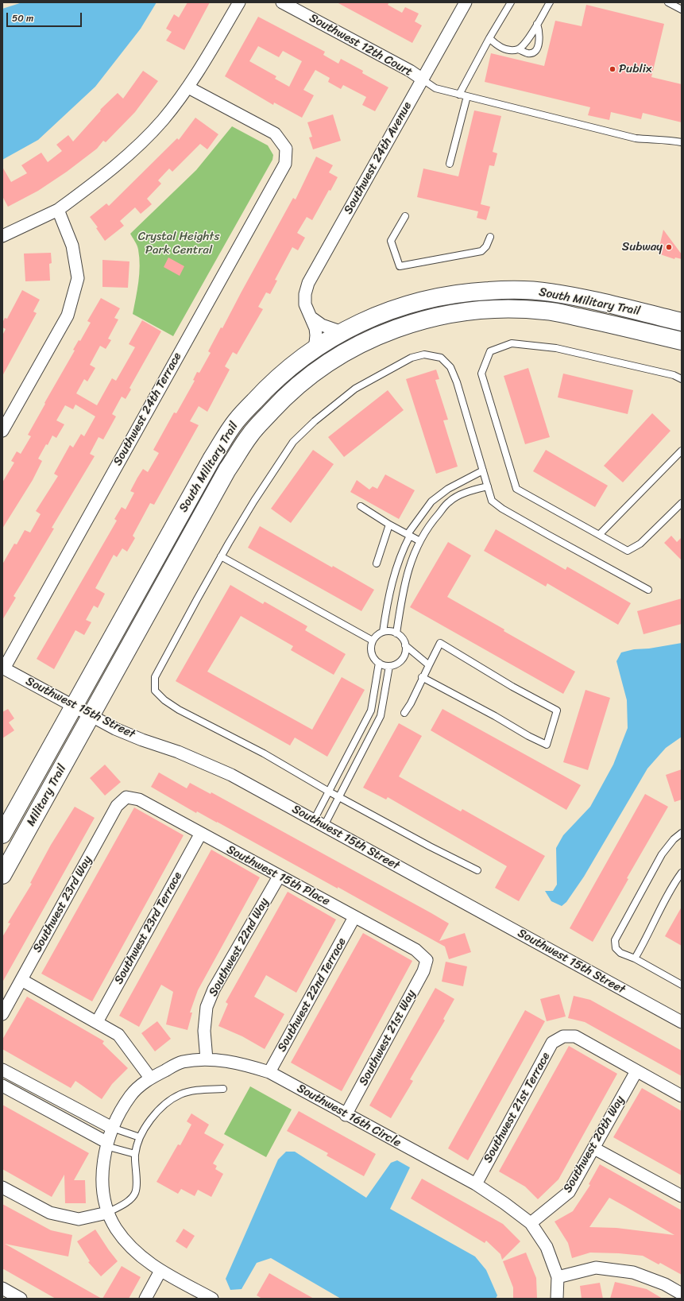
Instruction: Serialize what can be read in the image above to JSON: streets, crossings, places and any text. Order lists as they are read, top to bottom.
{
  "streets": {
    "street": [
      "Southwest 12th Court",
      "Southwest 24th Avenue",
      "South Military Trail",
      "Southwest 24th Terrace",
      "Southwest 15th Street",
      "Military Trail",
      "Southwest 15th Place",
      "Southwest 23rd Way",
      "Southwest 23rd Terrace",
      "Southwest 22nd Way",
      "Southwest 22nd Terrace",
      "Southwest 21st Way",
      "Southwest 21st Terrace",
      "Southwest 16th Circle",
      "Southwest 20th Way"
    ]
  },
  "crossings": [
    ["Southwest 12th Court", "Southwest 24th Avenue"],
    ["Southwest 24th Avenue", "South Military Trail"],
    ["South Military Trail", "Southwest 15th Street"],
    ["South Military Trail", "Military Trail"],
    ["Southwest 24th Terrace", "Southwest 15th Street"],
    ["Southwest 15th Street", "Military Trail"],
    ["Southwest 15th Place", "Southwest 23rd Way"],
    ["Southwest 15th Place", "Southwest 23rd Terrace"],
    ["Southwest 15th Place", "Southwest 22nd Way"],
    ["Southwest 15th Place", "Southwest 22nd Terrace"],
    ["Southwest 15th Place", "Southwest 21st Way"],
    ["Southwest 22nd Way", "Southwest 16th Circle"],
    ["Southwest 22nd Terrace", "Southwest 16th Circle"],
    ["Southwest 21st Way", "Southwest 16th Circle"],
    ["Southwest 21st Terrace", "Southwest 16th Circle"],
    ["Southwest 21st Terrace", "Southwest 20th Way"],
    ["Southwest 16th Circle", "Southwest 20th Way"]
  ],
  "parks": ["Crystal Heights Park Central"],
  "places": ["Publix", "Subway"],
  "scale_bar": "50 m"
}
